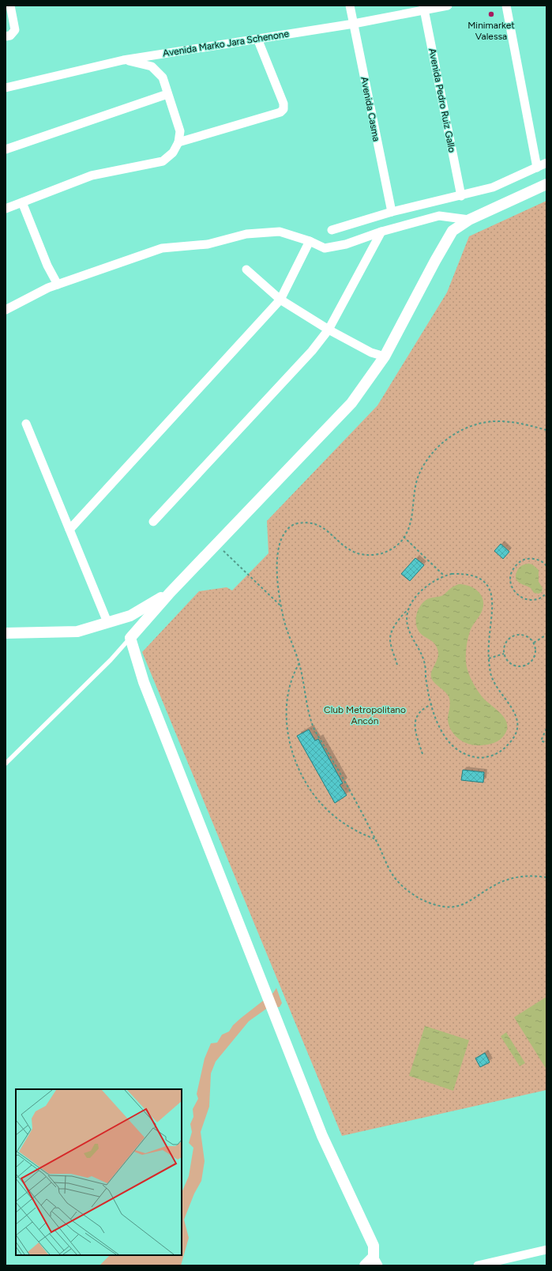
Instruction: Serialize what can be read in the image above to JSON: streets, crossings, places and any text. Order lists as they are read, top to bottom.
{
  "streets": {
    "street": ["Avenida Marko Jara Schenone", "Avenida Pedro Ruiz Gallo", "Avenida Casma"]
  },
  "crossings": [
    ["Avenida Marko Jara Schenone", "Avenida Pedro Ruiz Gallo"],
    ["Avenida Marko Jara Schenone", "Avenida Casma"]
  ],
  "parks": ["Club Metropolitano Ancón"],
  "places": ["Minimarket Valessa"]
}
